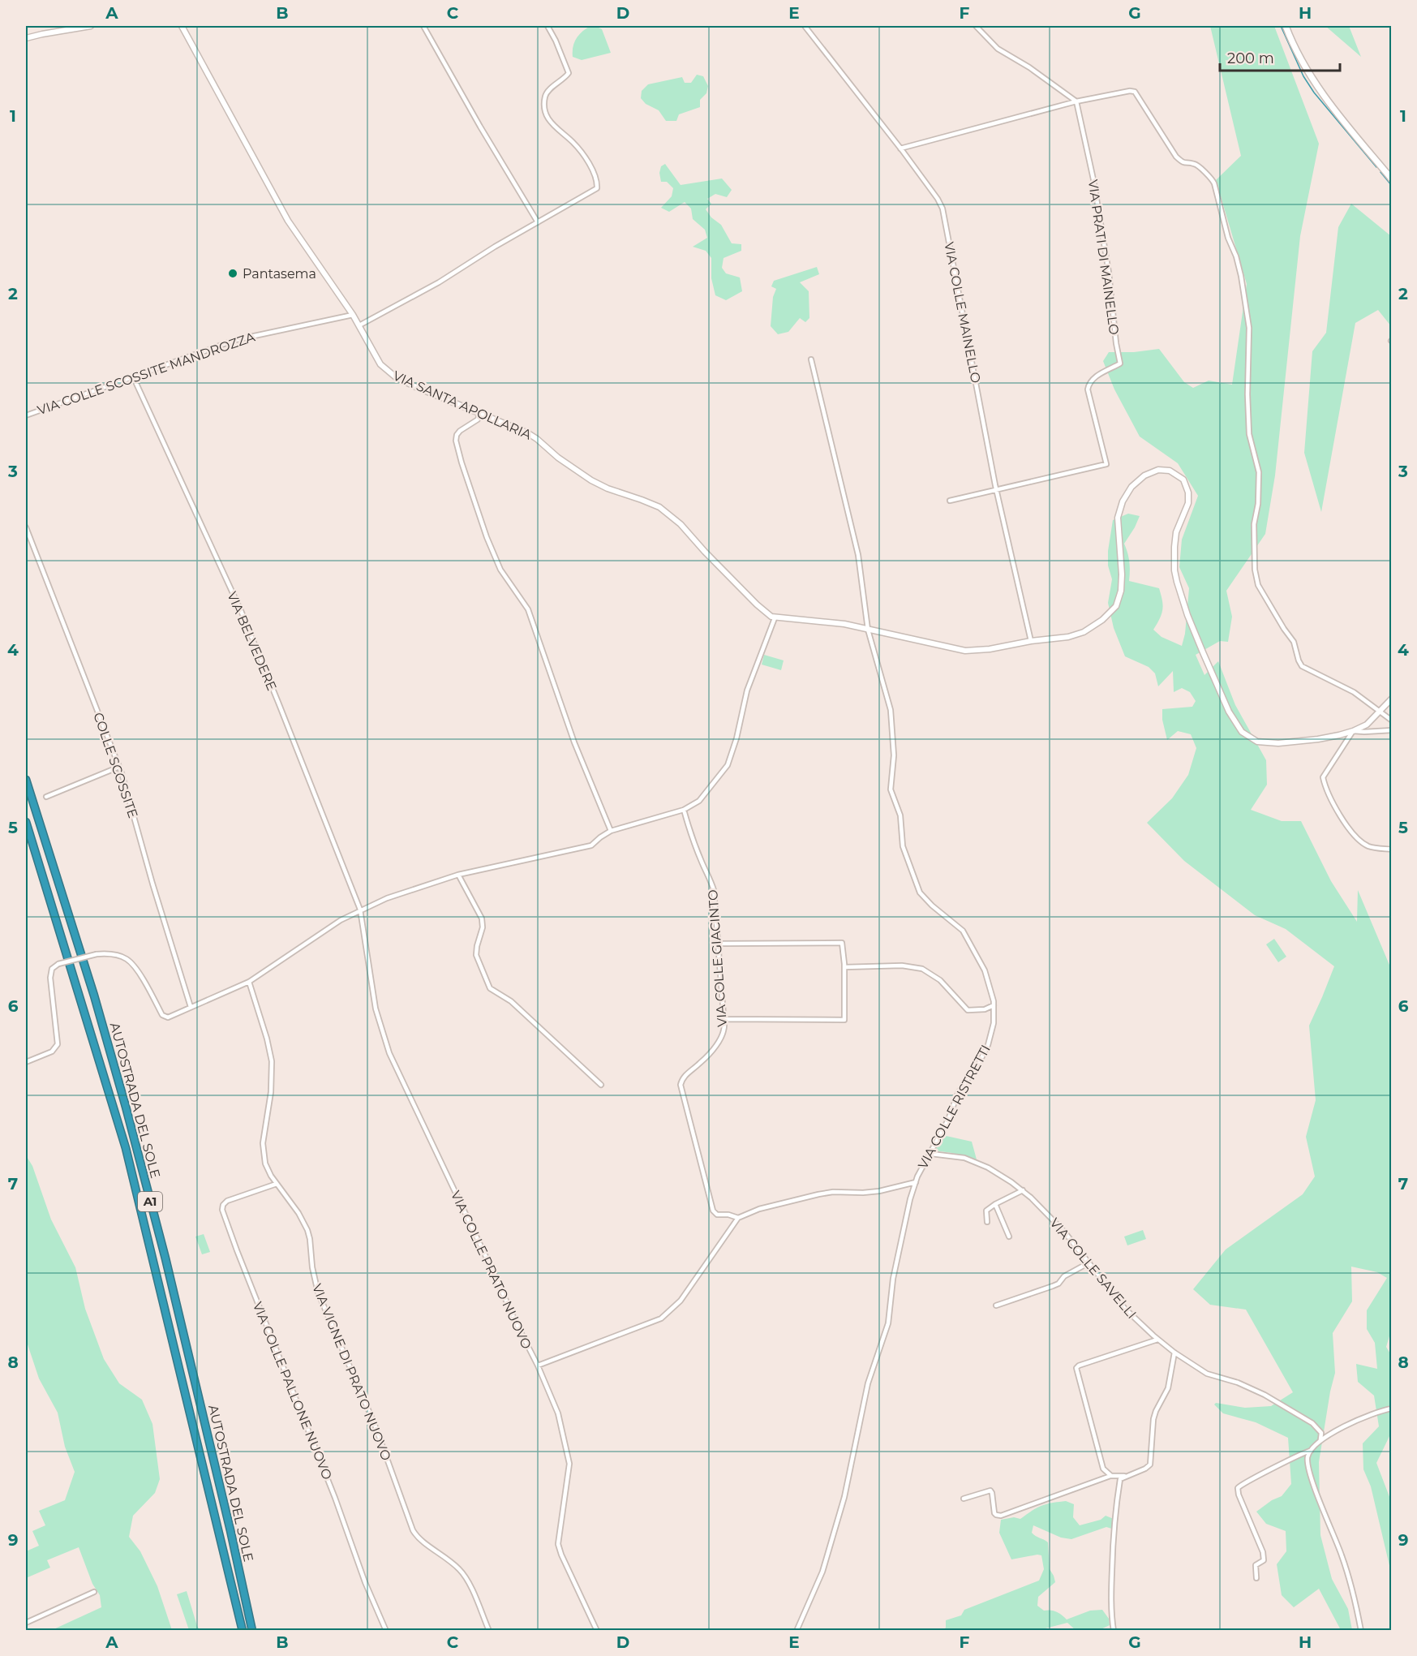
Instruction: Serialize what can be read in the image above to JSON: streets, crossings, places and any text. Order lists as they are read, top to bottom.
{
  "streets": {
    "highway": ["AUTOSTRADA DEL SOLE", "A1"],
    "street": [
      "VIA PRATI DI MAINELLO",
      "VIA COLLE MAINELLO",
      "VIA COLLE SCOSSITE MANDROZZA",
      "VIA SANTA APOLLARIA",
      "VIA BELVEDERE",
      "COLLE SCOSSITE",
      "VIA COLLE GIACINTO",
      "VIA COLLE RISTRETTI",
      "VIA COLLE SAVELLI",
      "VIA COLLE PRATO NUOVO",
      "VIA VIGNE DI PRATO NUOVO",
      "VIA COLLE PALLONE NUOVO"
    ]
  },
  "crossings": [
    ["VIA PRATI DI MAINELLO", "VIA COLLE MAINELLO"],
    ["VIA COLLE SCOSSITE MANDROZZA", "VIA SANTA APOLLARIA"],
    ["VIA COLLE SCOSSITE MANDROZZA", "VIA BELVEDERE"],
    ["VIA BELVEDERE", "VIA COLLE PRATO NUOVO"],
    ["VIA COLLE RISTRETTI", "VIA COLLE SAVELLI"],
    ["VIA VIGNE DI PRATO NUOVO", "VIA COLLE PALLONE NUOVO"]
  ],
  "places": ["Pantasema"],
  "scale_bar": "200 m",
  "grid": {
    "columns": [
      "A",
      "B",
      "C",
      "D",
      "E",
      "F",
      "G",
      "H"
    ],
    "rows": [
      "1",
      "2",
      "3",
      "4",
      "5",
      "6",
      "7",
      "8",
      "9"
    ]
  }
}
